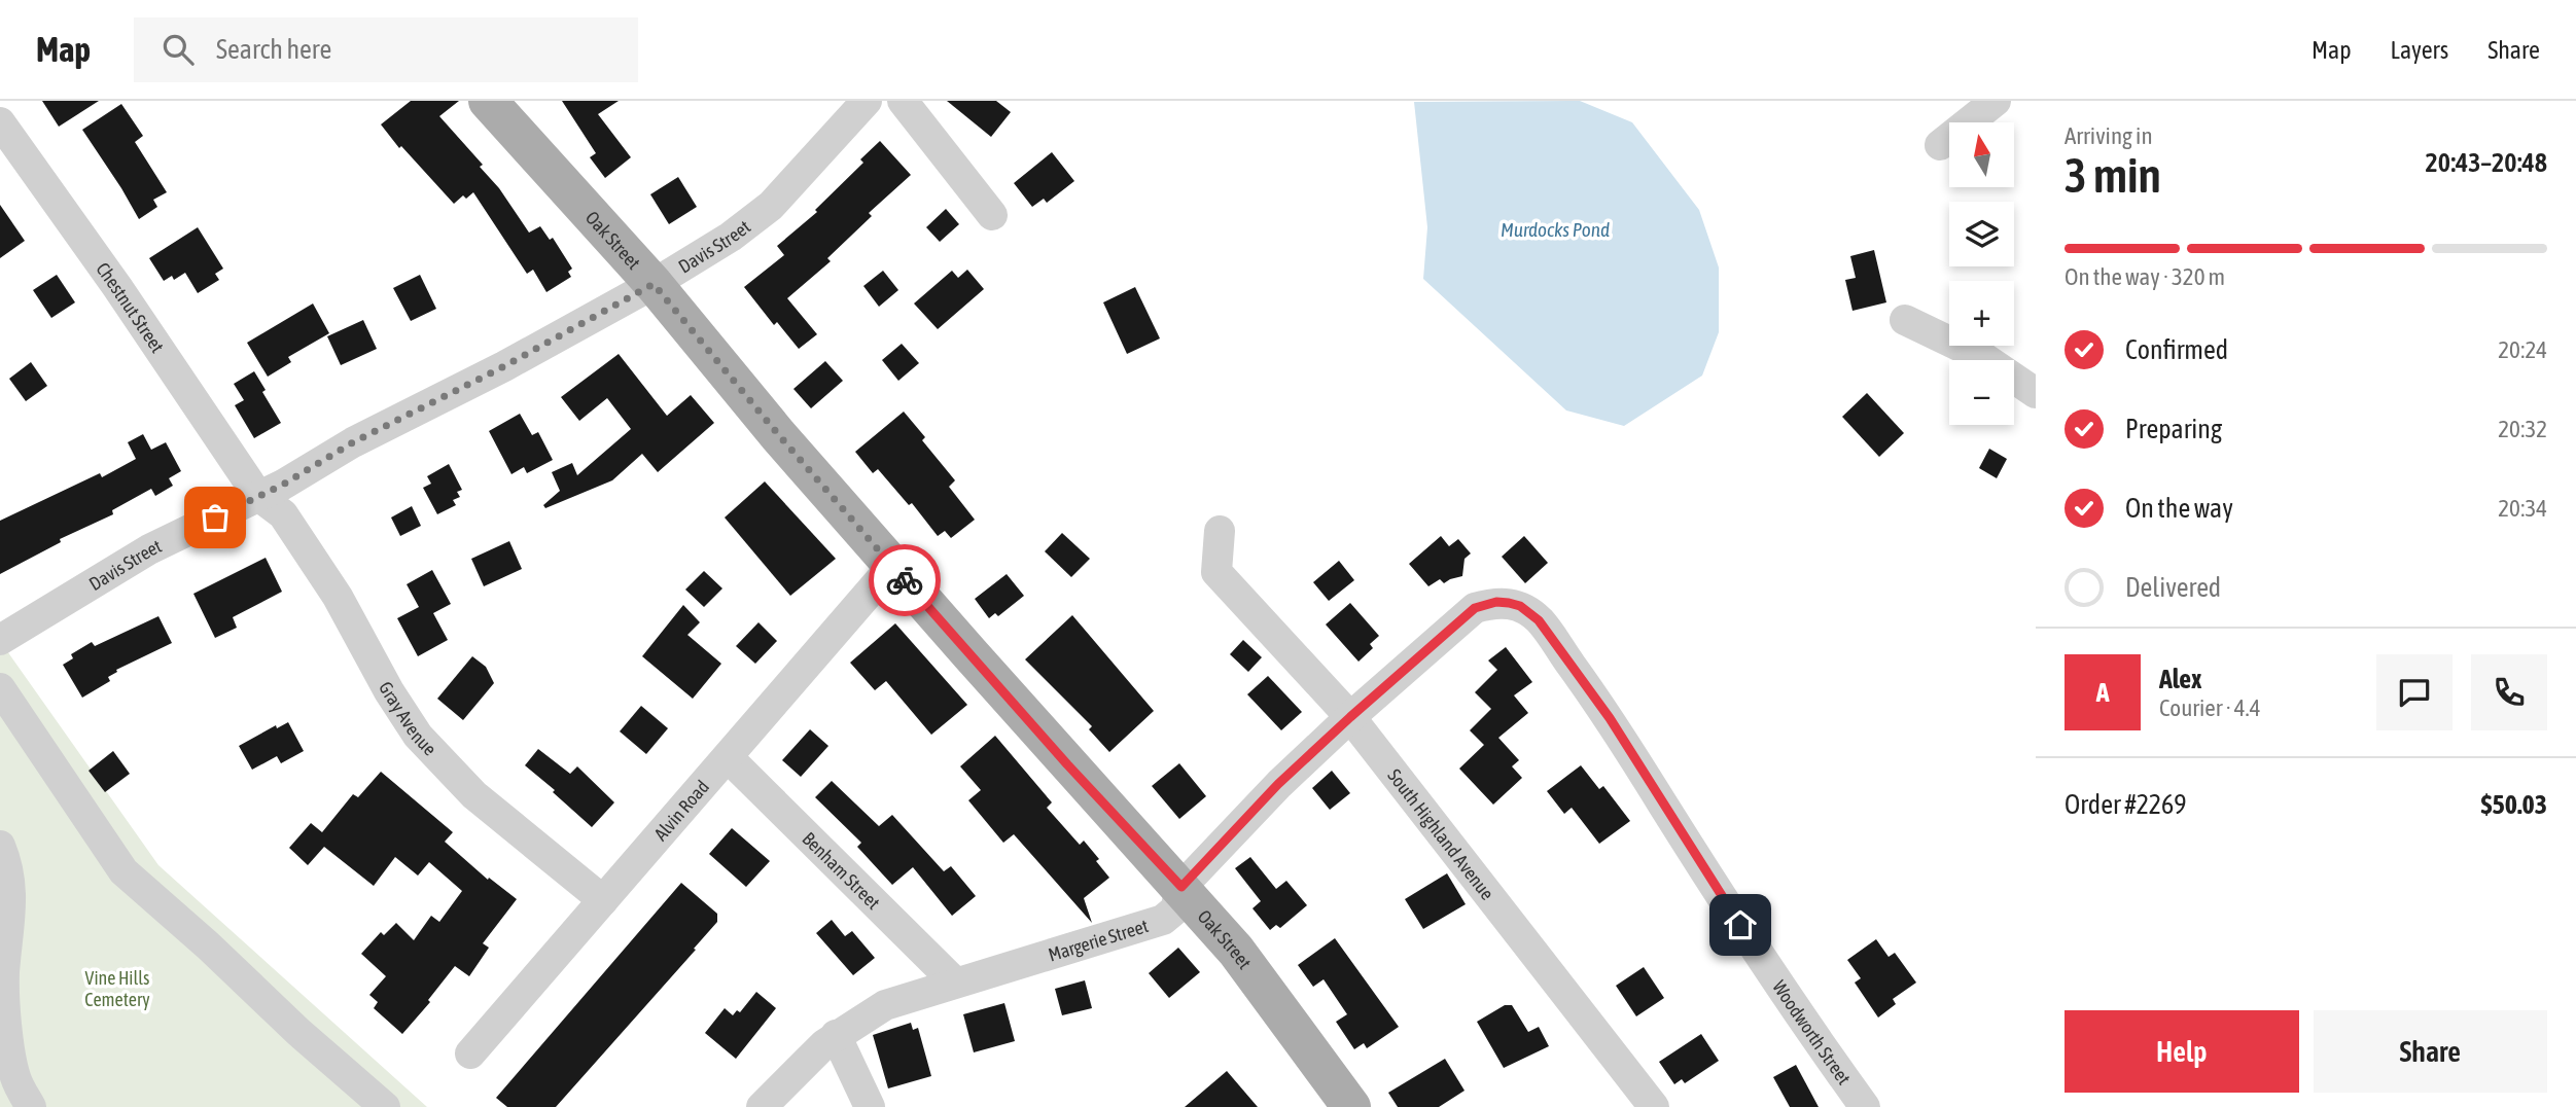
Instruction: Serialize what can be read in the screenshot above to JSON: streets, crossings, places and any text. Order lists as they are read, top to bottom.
{
  "streets": {
    "main road": ["Oak Street"],
    "street": [
      "Davis Street",
      "Chestnut Street",
      "Gray Avenue",
      "Alvin Road",
      "South Highland Avenue",
      "Benham Street",
      "Margerie Street",
      "Woodworth Street"
    ]
  },
  "crossings": [
    ["Oak Street", "Davis Street"],
    ["Oak Street", "Alvin Road"],
    ["Oak Street", "Margerie Street"],
    ["Davis Street", "Chestnut Street"],
    ["Davis Street", "Gray Avenue"],
    ["Chestnut Street", "Gray Avenue"],
    ["Gray Avenue", "Alvin Road"],
    ["Alvin Road", "Benham Street"],
    ["South Highland Avenue", "Margerie Street"],
    ["Benham Street", "Margerie Street"],
    ["Margerie Street", "Woodworth Street"]
  ],
  "water": ["Murdocks Pond"],
  "parks": ["Vine Hills Cemetery"],
  "north": "top",
  "page": {
    "header": "Map",
    "search": "Search here",
    "nav": ["Map", "Layers", "Share"],
    "heading": ["3 min", "Arriving in", "20:43–20:48"],
    "panel": [
      "Alex",
      "Courier · 4.4",
      "Order #2269",
      "$50.03"
    ],
    "map_buttons": ["+", "−"],
    "bar": "On the way · 320 m",
    "list": [
      ["Confirmed", "20:24"],
      ["Preparing", "20:32"],
      ["On the way", "20:34"],
      "Delivered"
    ],
    "round": "A",
    "buttons": ["Help", "Share"]
  }
}
